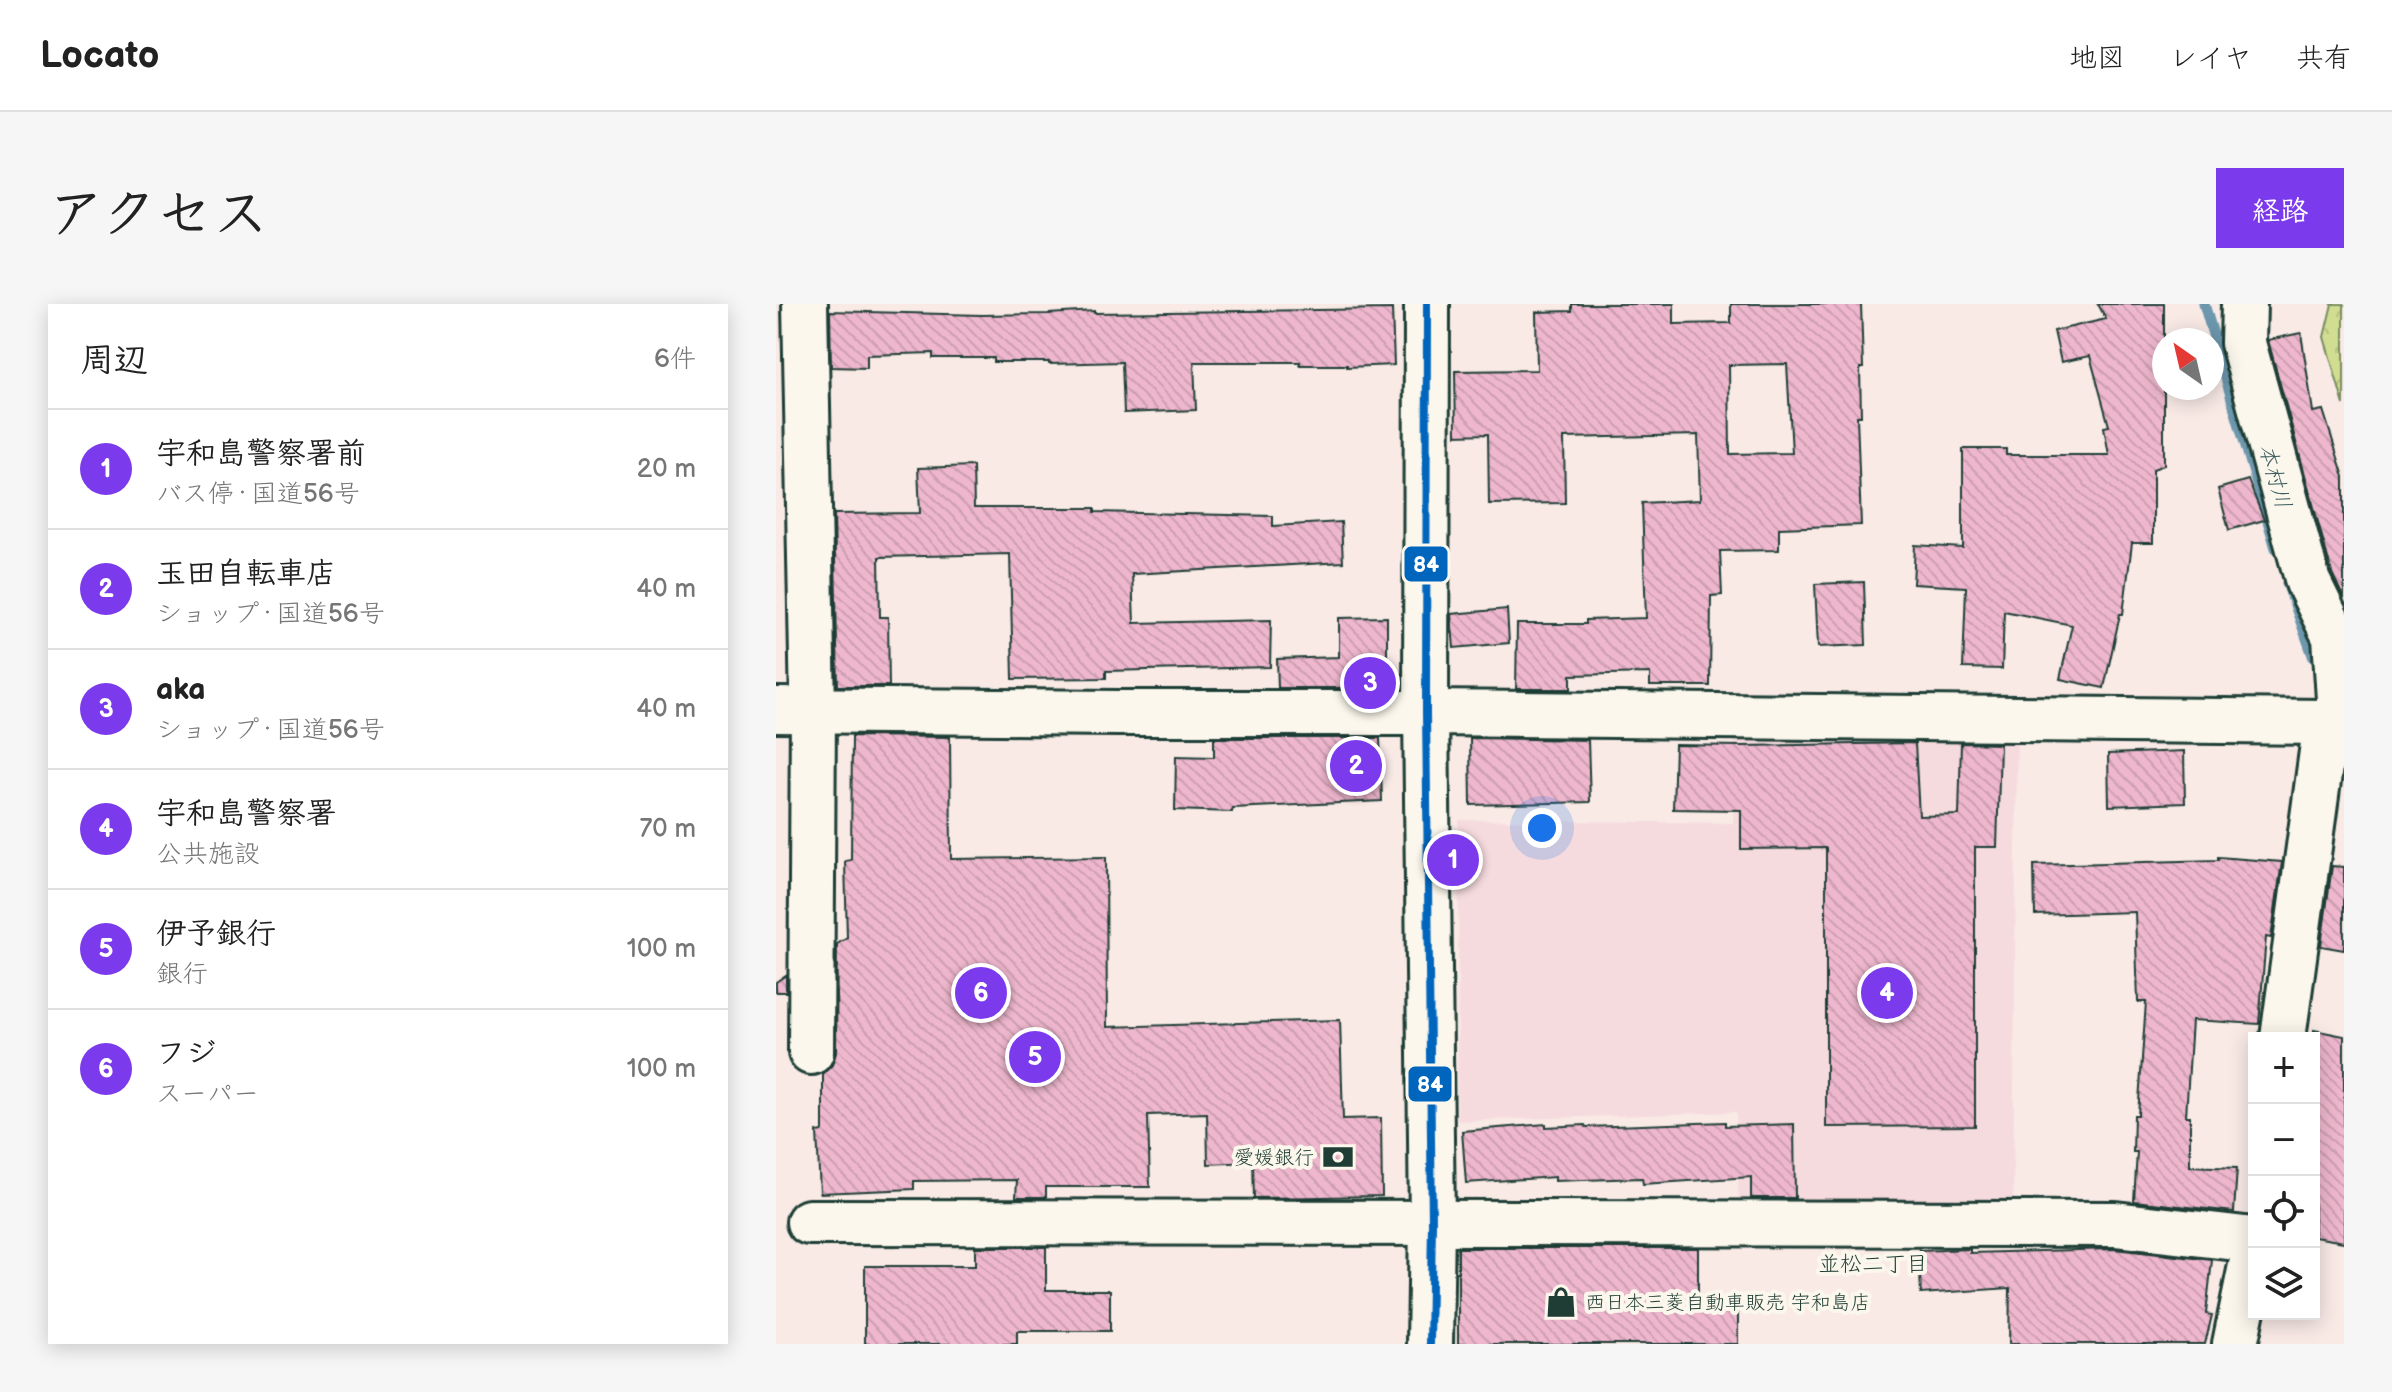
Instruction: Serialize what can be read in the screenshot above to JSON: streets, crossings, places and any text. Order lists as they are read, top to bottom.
{
  "districts": ["並松二丁目"],
  "water": ["本村川"],
  "places": {
    "bank": ["愛媛銀行"],
    "shop": ["西日本三菱自動車販売 宇和島店"]
  },
  "lines": ["transit line 84"],
  "north": "top left",
  "page": {
    "header": "Locato",
    "nav": ["地図", "レイヤ", "共有"],
    "title": "アクセス",
    "buttons": "経路",
    "heading": ["周辺", "6件"],
    "list": [
      {
        "mark": "1",
        "name": "宇和島警察署前",
        "note": "バス停 · 国道56号",
        "value": "20 m"
      },
      {
        "mark": "2",
        "name": "玉田自転車店",
        "note": "ショップ · 国道56号",
        "value": "40 m"
      },
      {
        "mark": "3",
        "name": "aka",
        "note": "ショップ · 国道56号",
        "value": "40 m"
      },
      {
        "mark": "4",
        "name": "宇和島警察署",
        "note": "公共施設",
        "value": "70 m"
      },
      {
        "mark": "5",
        "name": "伊予銀行",
        "note": "銀行",
        "value": "100 m"
      },
      {
        "mark": "6",
        "name": "フジ",
        "note": "スーパー",
        "value": "100 m"
      }
    ],
    "pins": [
      "3",
      "2",
      "1",
      "4",
      "6",
      "5"
    ],
    "map_buttons": ["+", "−"]
  }
}
